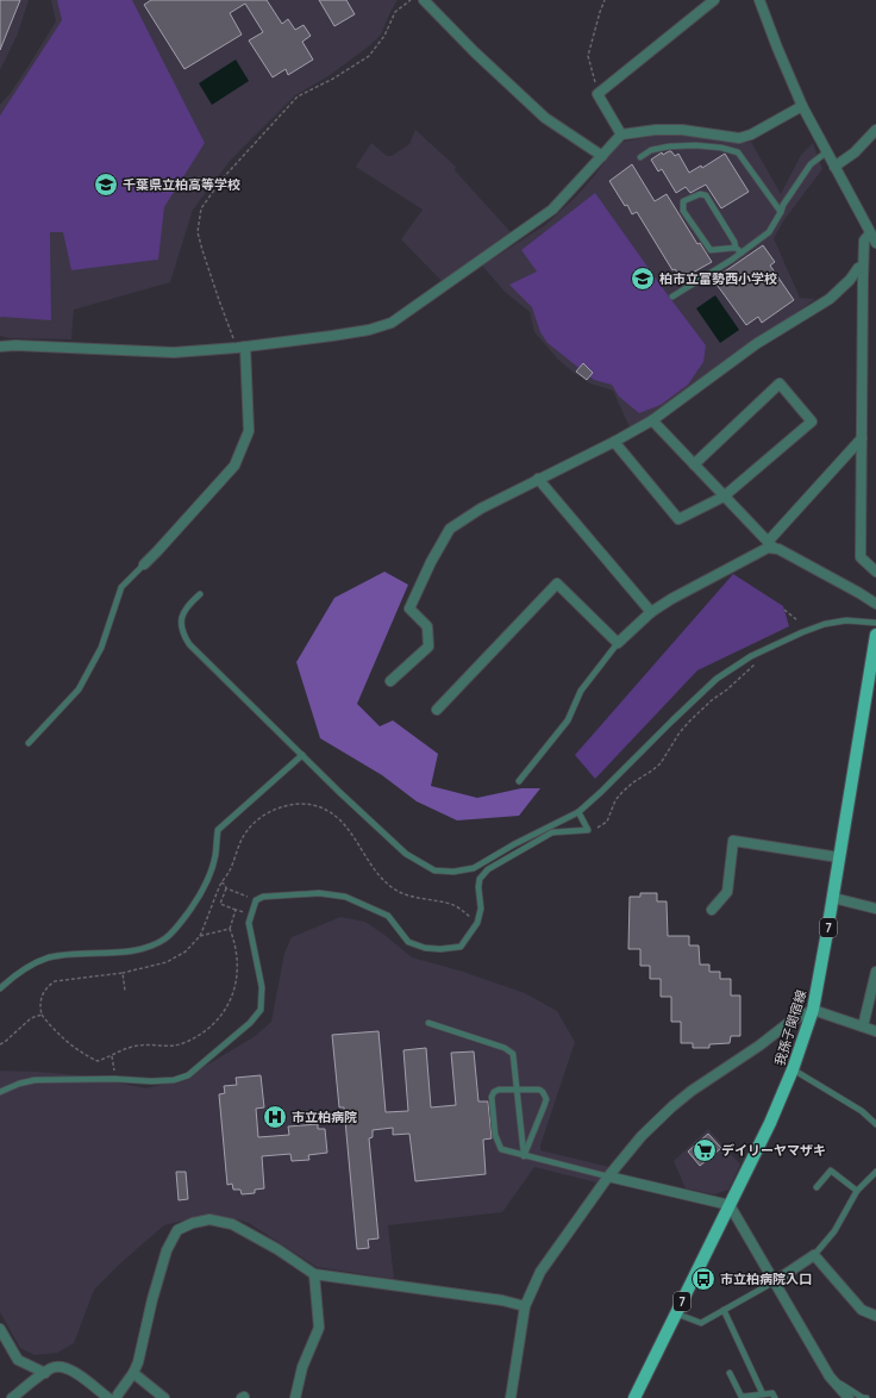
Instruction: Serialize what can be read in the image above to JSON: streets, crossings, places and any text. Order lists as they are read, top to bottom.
{
  "streets": {
    "main road": ["7", "我孫子関宿線"]
  },
  "places": {
    "school or university": ["千葉県立柏高等学校", "柏市立富勢西小学校"],
    "hospital": ["市立柏病院"],
    "supermarket": ["デイリーヤマザキ"],
    "bus stop": ["市立柏病院入口"]
  }
}
